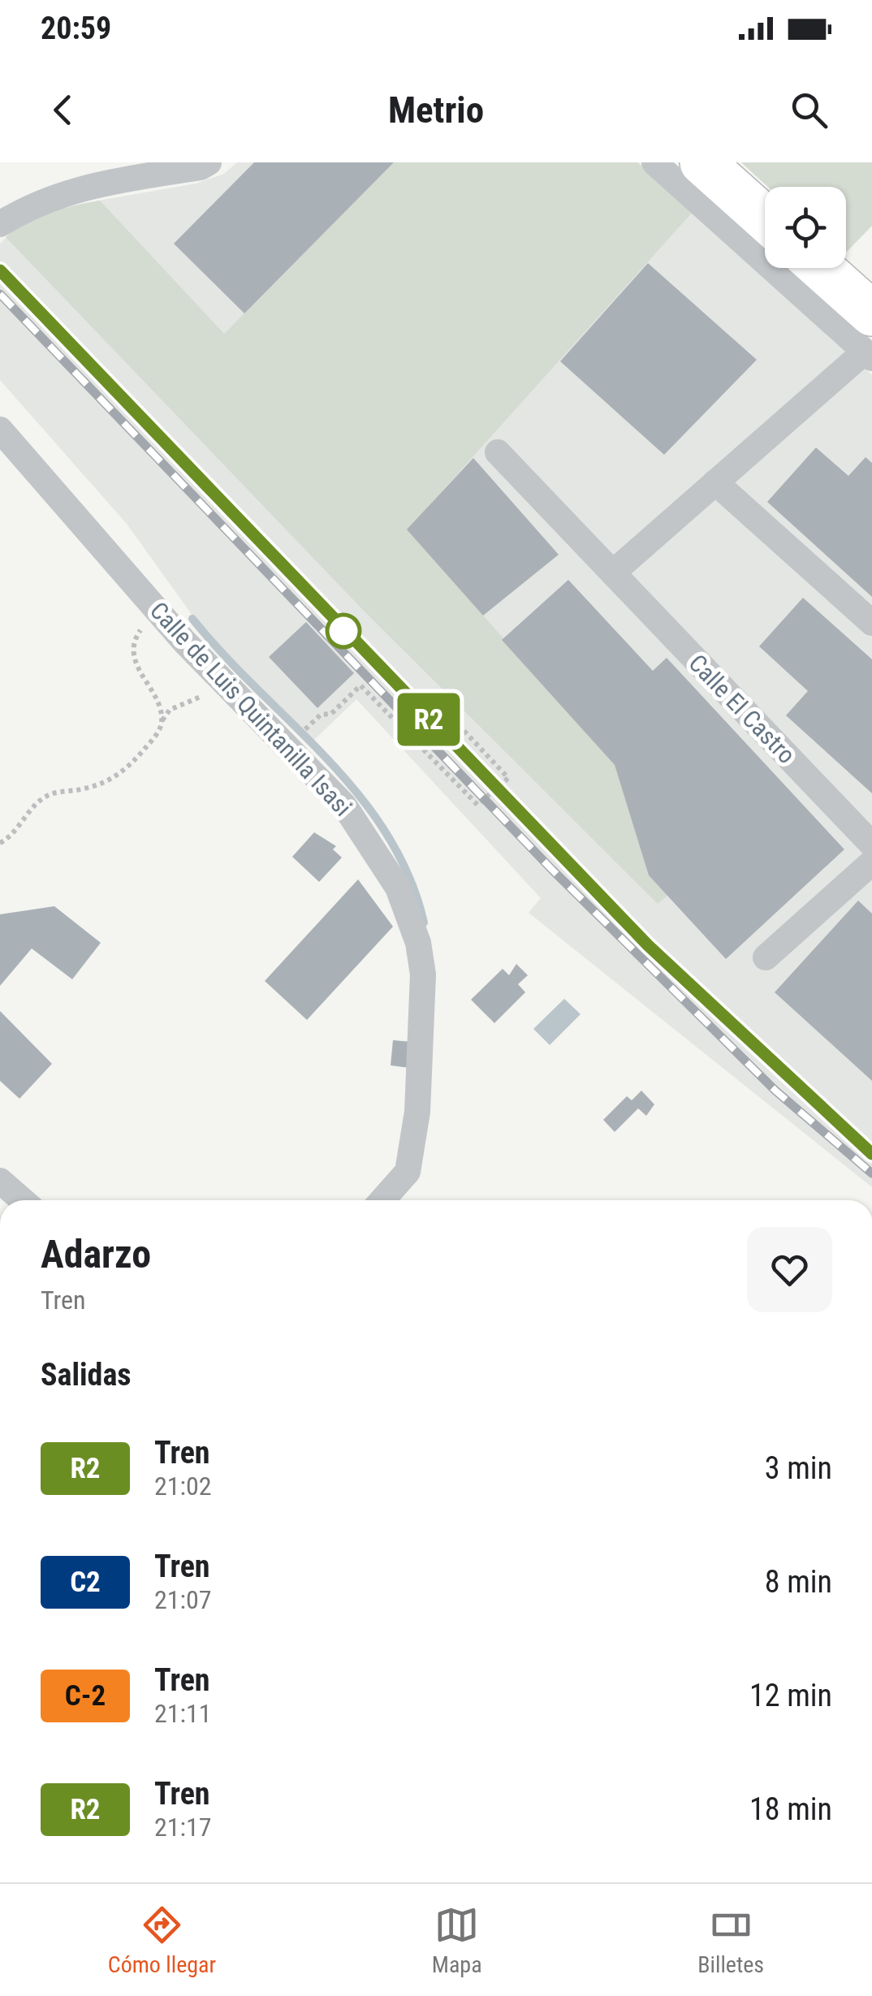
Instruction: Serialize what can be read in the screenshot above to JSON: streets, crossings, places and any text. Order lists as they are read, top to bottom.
{
  "streets": {
    "street": ["Calle de Luis Quintanilla Isasi", "Calle El Castro"]
  },
  "page": {
    "status": "20:59",
    "header": "Metrio",
    "on_map": "R2",
    "heading": [
      ["Adarzo", "Tren"],
      "Salidas"
    ],
    "list": [
      {
        "mark": "R2",
        "name": "Tren",
        "note": "21:02",
        "value": "3 min"
      },
      {
        "mark": "C2",
        "name": "Tren",
        "note": "21:07",
        "value": "8 min"
      },
      {
        "mark": "C-2",
        "name": "Tren",
        "note": "21:11",
        "value": "12 min"
      },
      {
        "mark": "R2",
        "name": "Tren",
        "note": "21:17",
        "value": "18 min"
      }
    ],
    "tabs": ["Cómo llegar", "Mapa", "Billetes"]
  }
}
